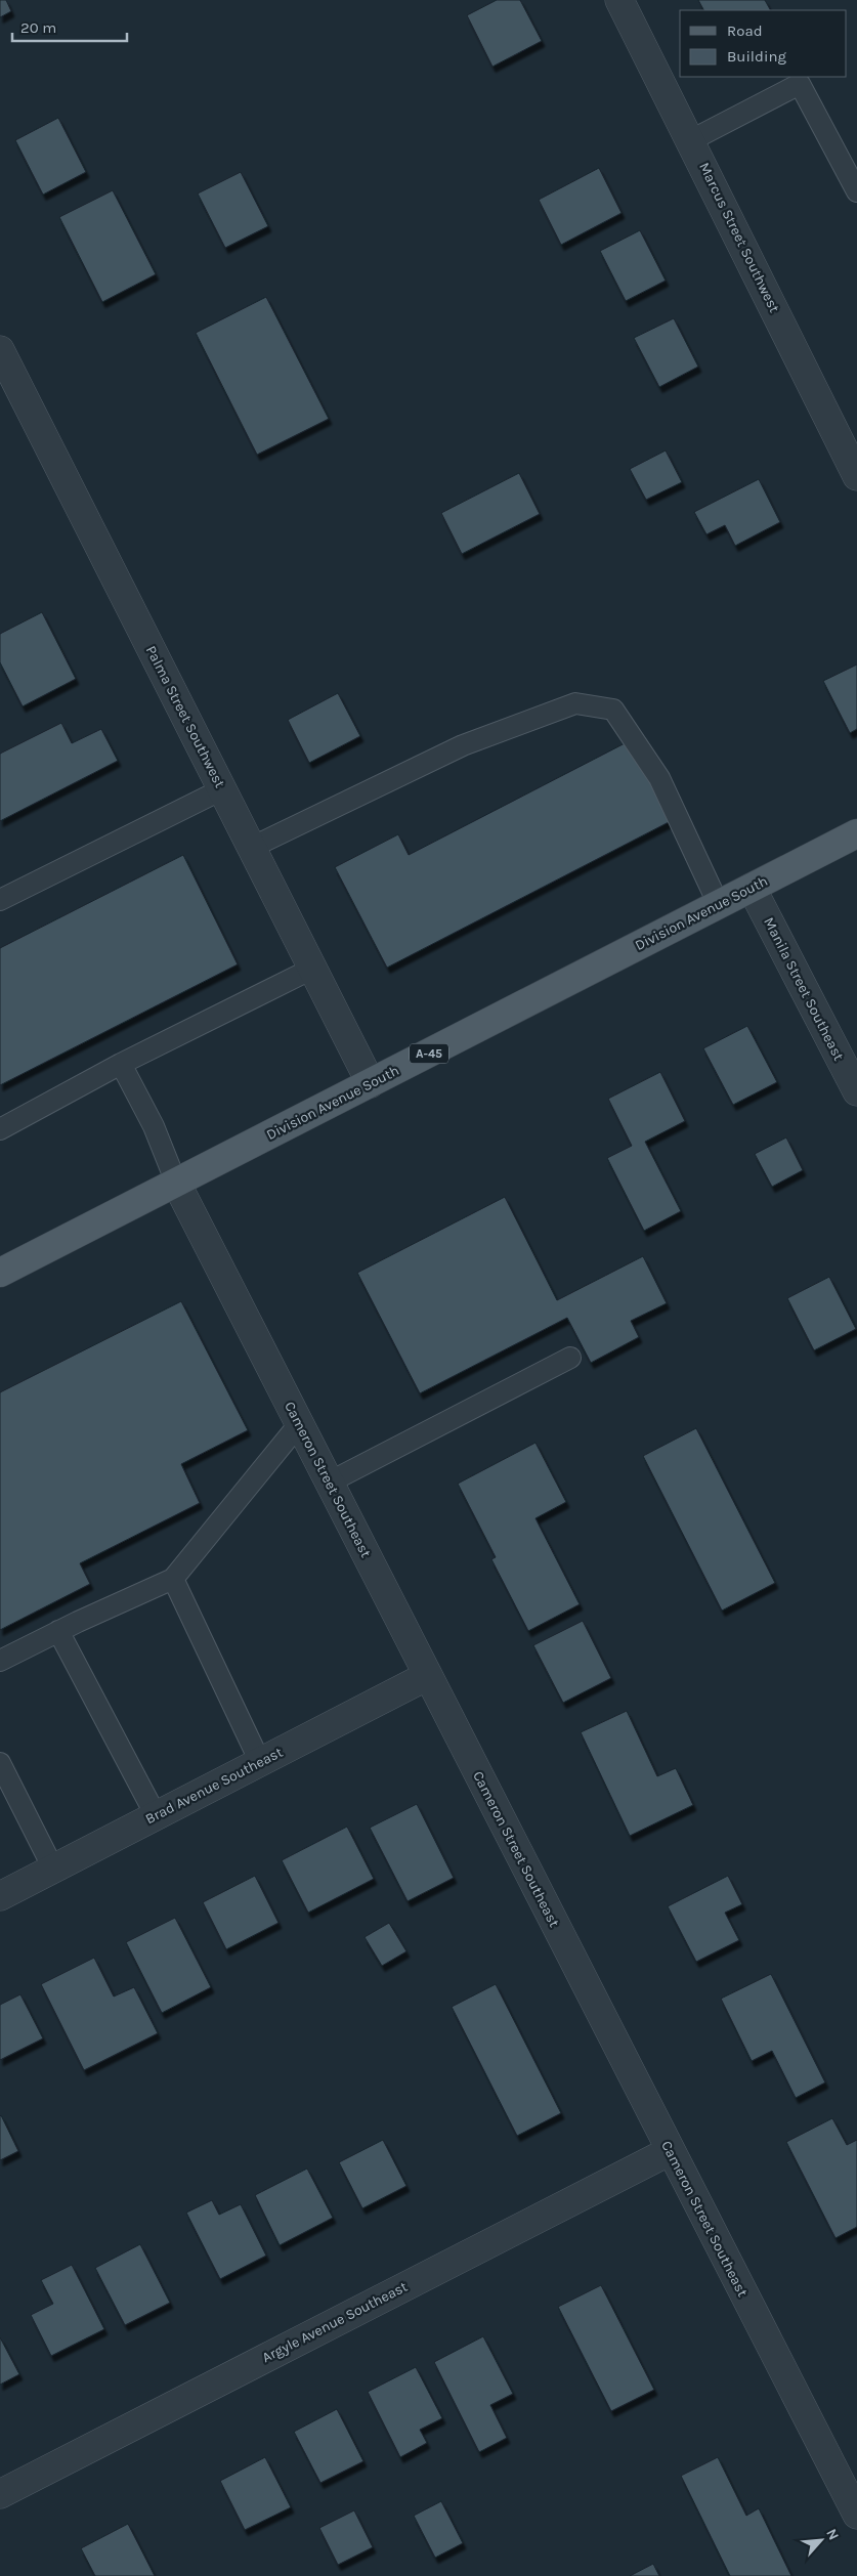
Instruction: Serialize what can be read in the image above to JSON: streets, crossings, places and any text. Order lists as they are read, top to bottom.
{
  "streets": {
    "main road": ["Division Avenue South", "A-45"],
    "street": [
      "Marcus Street Southwest",
      "Palma Street Southwest",
      "Manila Street Southeast",
      "Cameron Street Southeast",
      "Brad Avenue Southeast",
      "Argyle Avenue Southeast"
    ]
  },
  "crossings": [
    ["Palma Street Southwest", "Division Avenue South"],
    ["Division Avenue South", "Manila Street Southeast"],
    ["Division Avenue South", "Cameron Street Southeast"],
    ["Cameron Street Southeast", "Brad Avenue Southeast"],
    ["Cameron Street Southeast", "Argyle Avenue Southeast"]
  ],
  "legend": ["Road", "Building"],
  "scale_bar": "20 m",
  "north": "top right"
}
